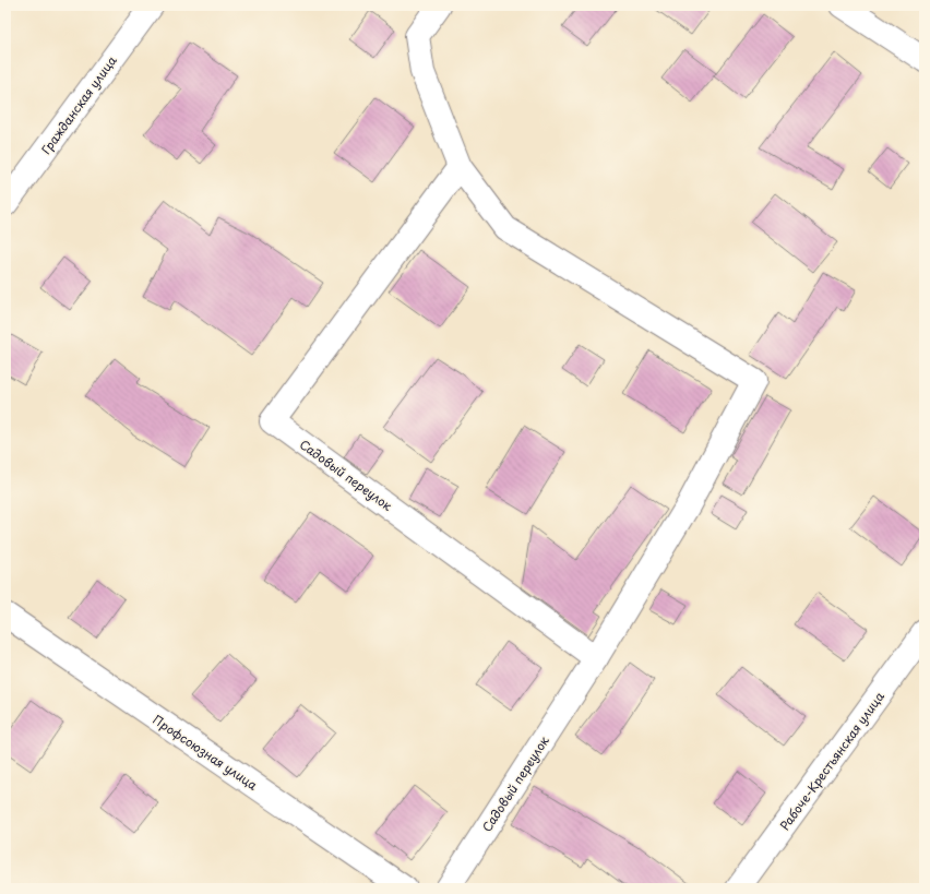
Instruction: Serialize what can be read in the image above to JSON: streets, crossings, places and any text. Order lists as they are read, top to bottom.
{
  "streets": {
    "street": [
      "Гражданская улица",
      "Садовый переулок",
      "Профсоюзная улица",
      "Рабоче-Крестьянская улица"
    ]
  }
}
